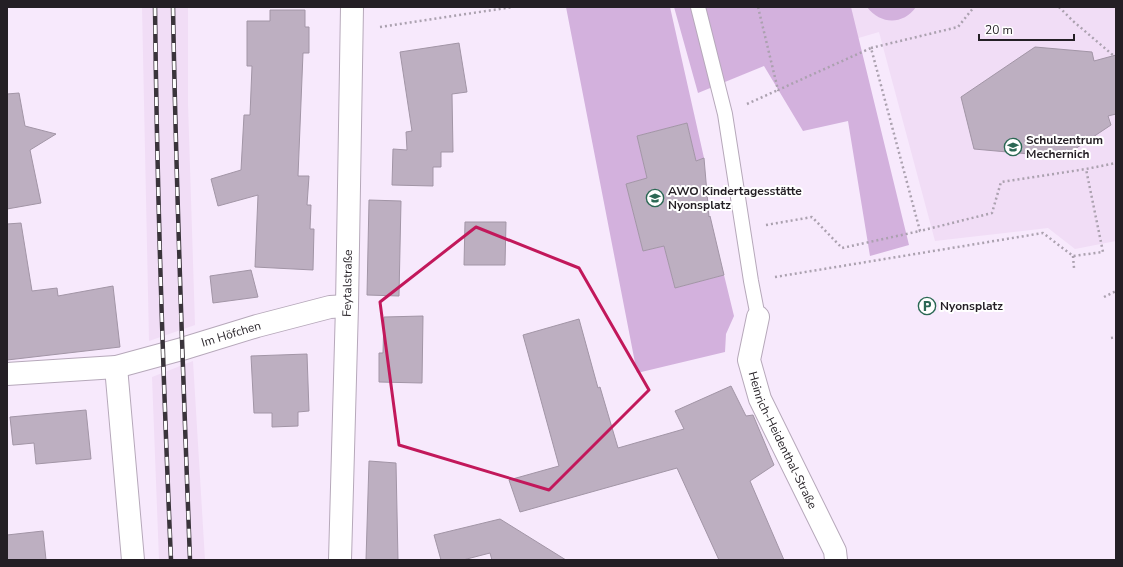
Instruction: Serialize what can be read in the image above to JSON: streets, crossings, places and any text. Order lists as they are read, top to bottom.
{
  "streets": {
    "street": ["Feytalstraße", "Im Höfchen", "Heinrich-Heidenthal-Straße"]
  },
  "crossings": [
    ["Feytalstraße", "Im Höfchen"]
  ],
  "places": {
    "school or university": ["Schulzentrum Mechernich", "AWO Kindertagesstätte Nyonsplatz"],
    "parking": ["Nyonsplatz"]
  },
  "scale_bar": "20 m"
}
